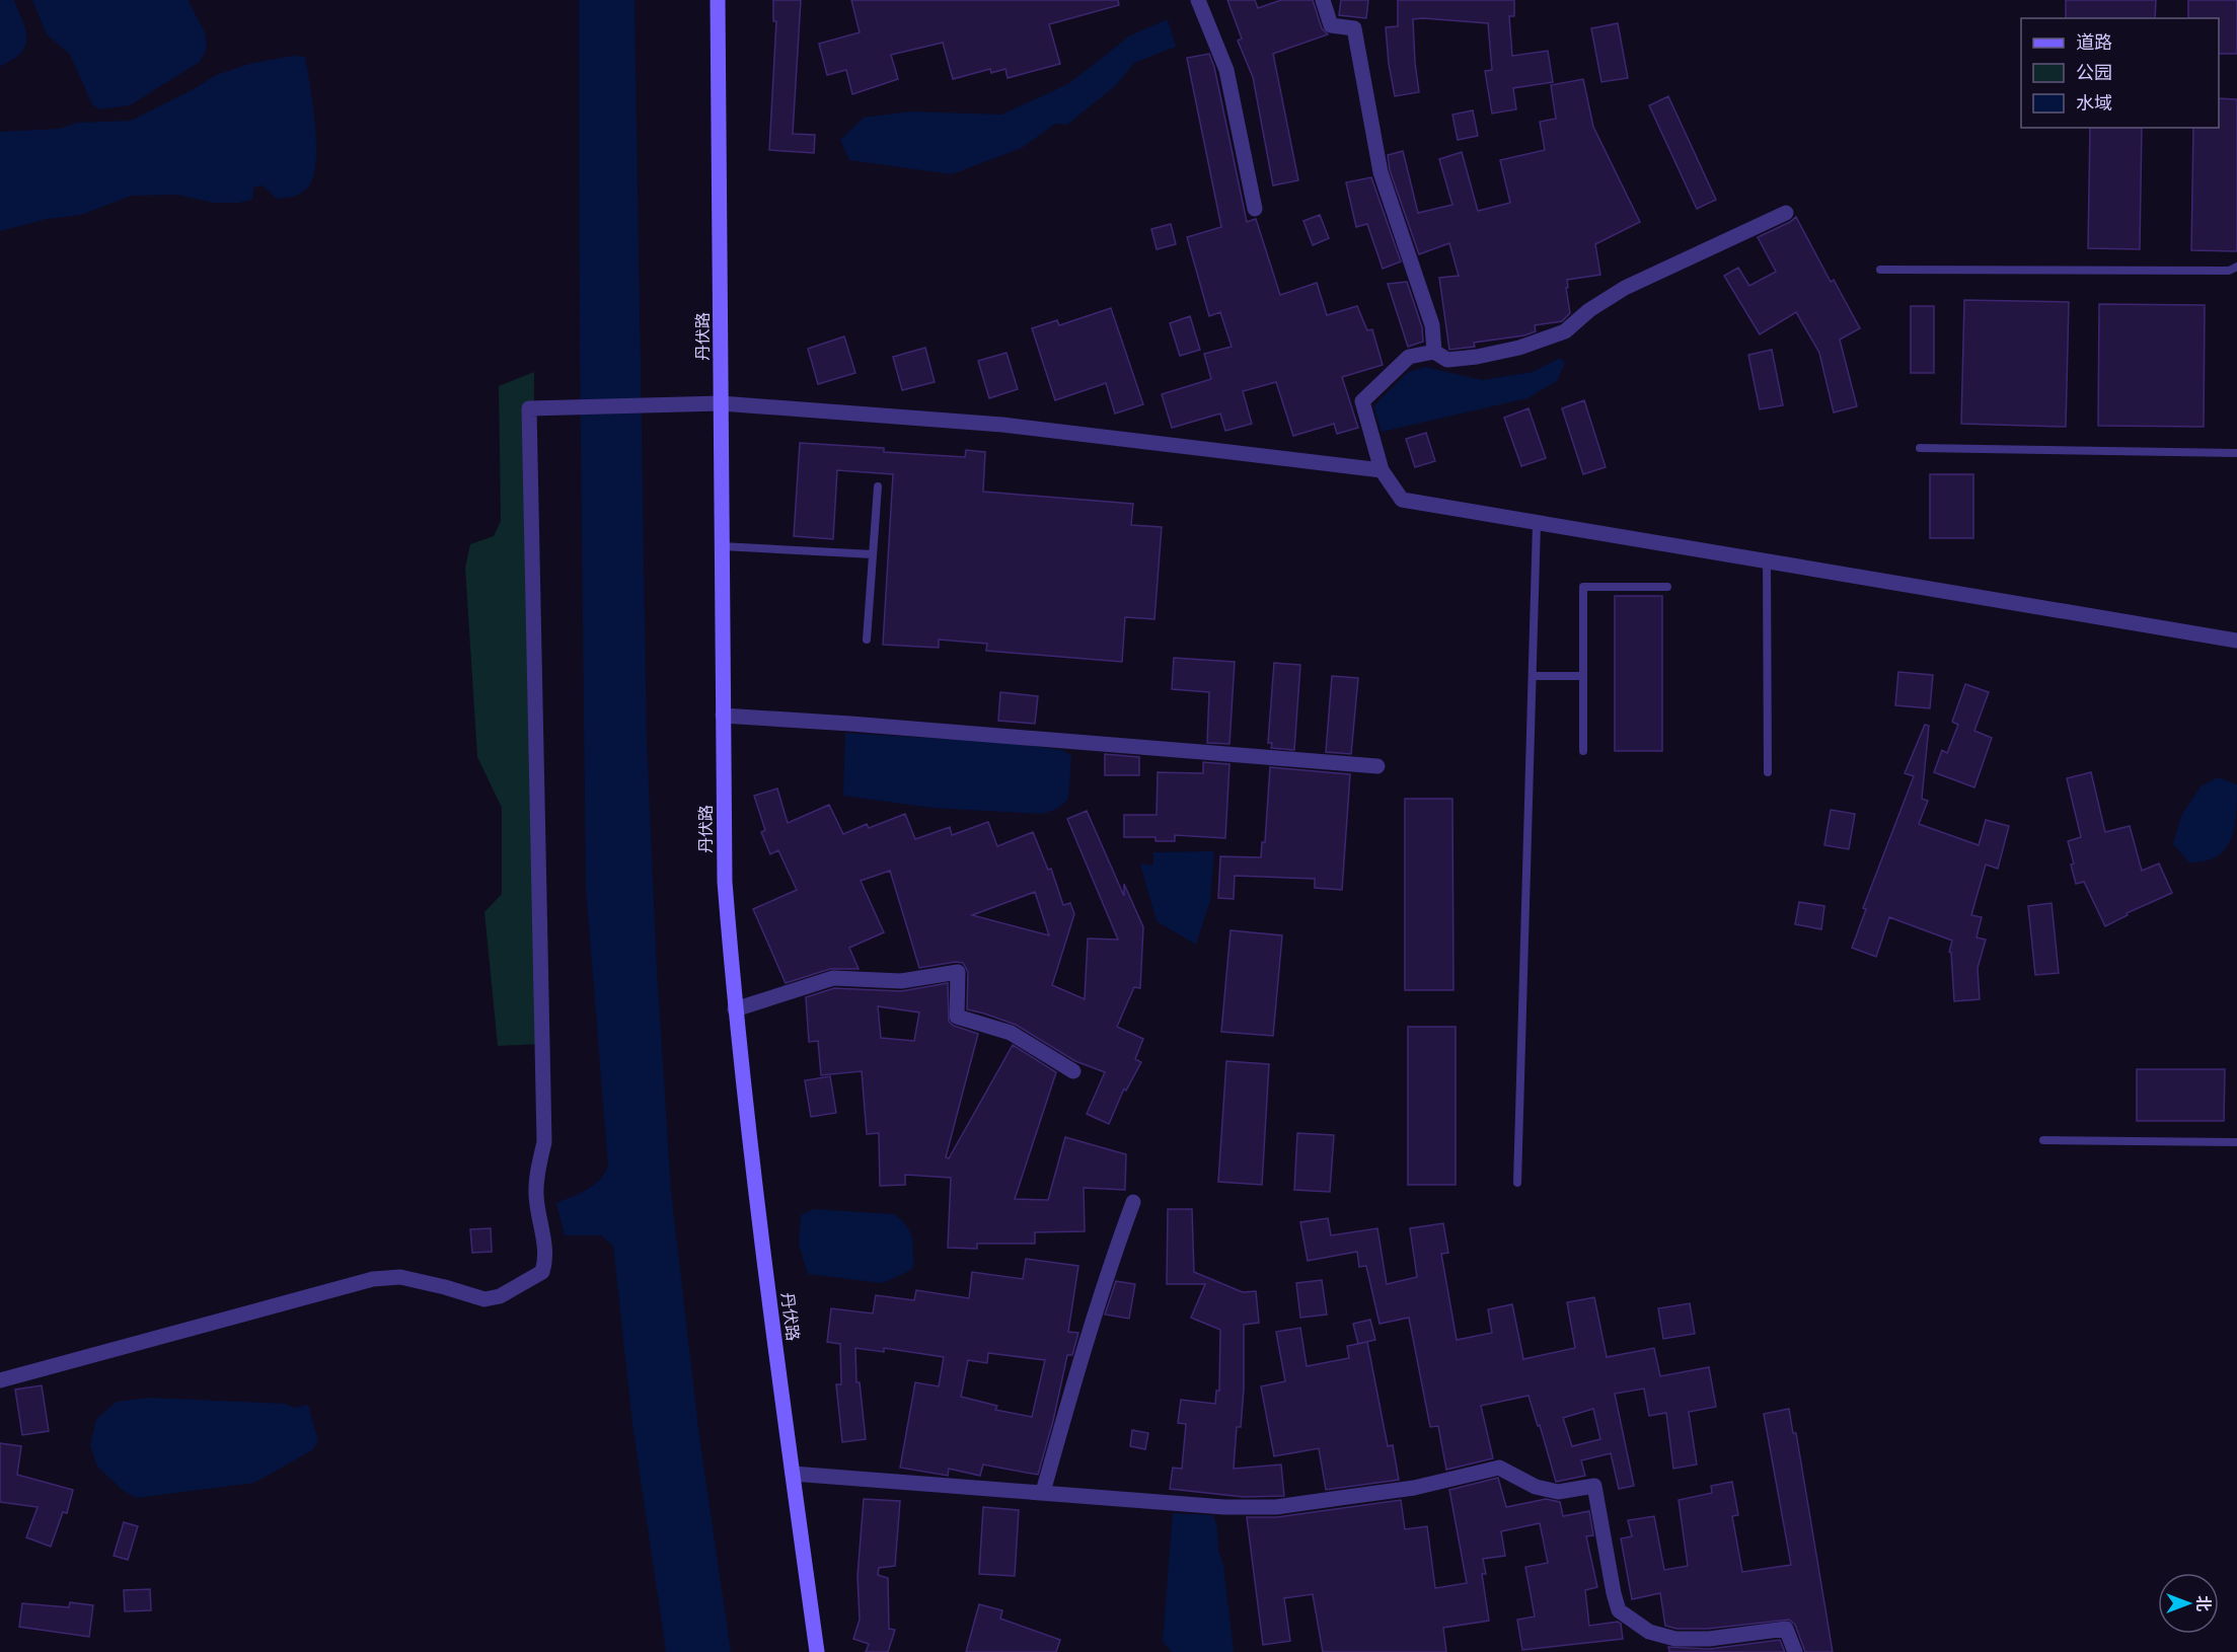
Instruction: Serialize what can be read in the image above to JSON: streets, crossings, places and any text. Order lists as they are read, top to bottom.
{
  "streets": {
    "main road": ["丹伏路"]
  },
  "legend": ["道路", "公园", "水域"],
  "north": "right"
}
